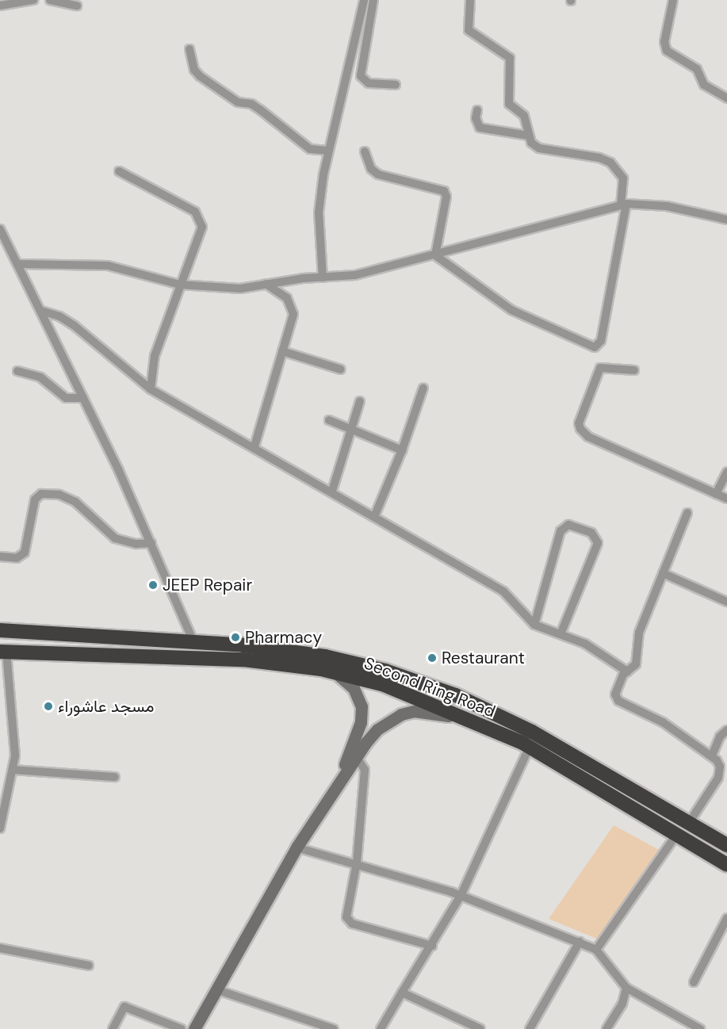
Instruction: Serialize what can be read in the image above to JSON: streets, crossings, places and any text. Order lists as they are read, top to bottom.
{
  "streets": {
    "highway": ["Second Ring Road"]
  },
  "places": [
    "JEEP Repair",
    "Pharmacy",
    "Restaurant",
    "مسجد عاشوراء"
  ]
}
